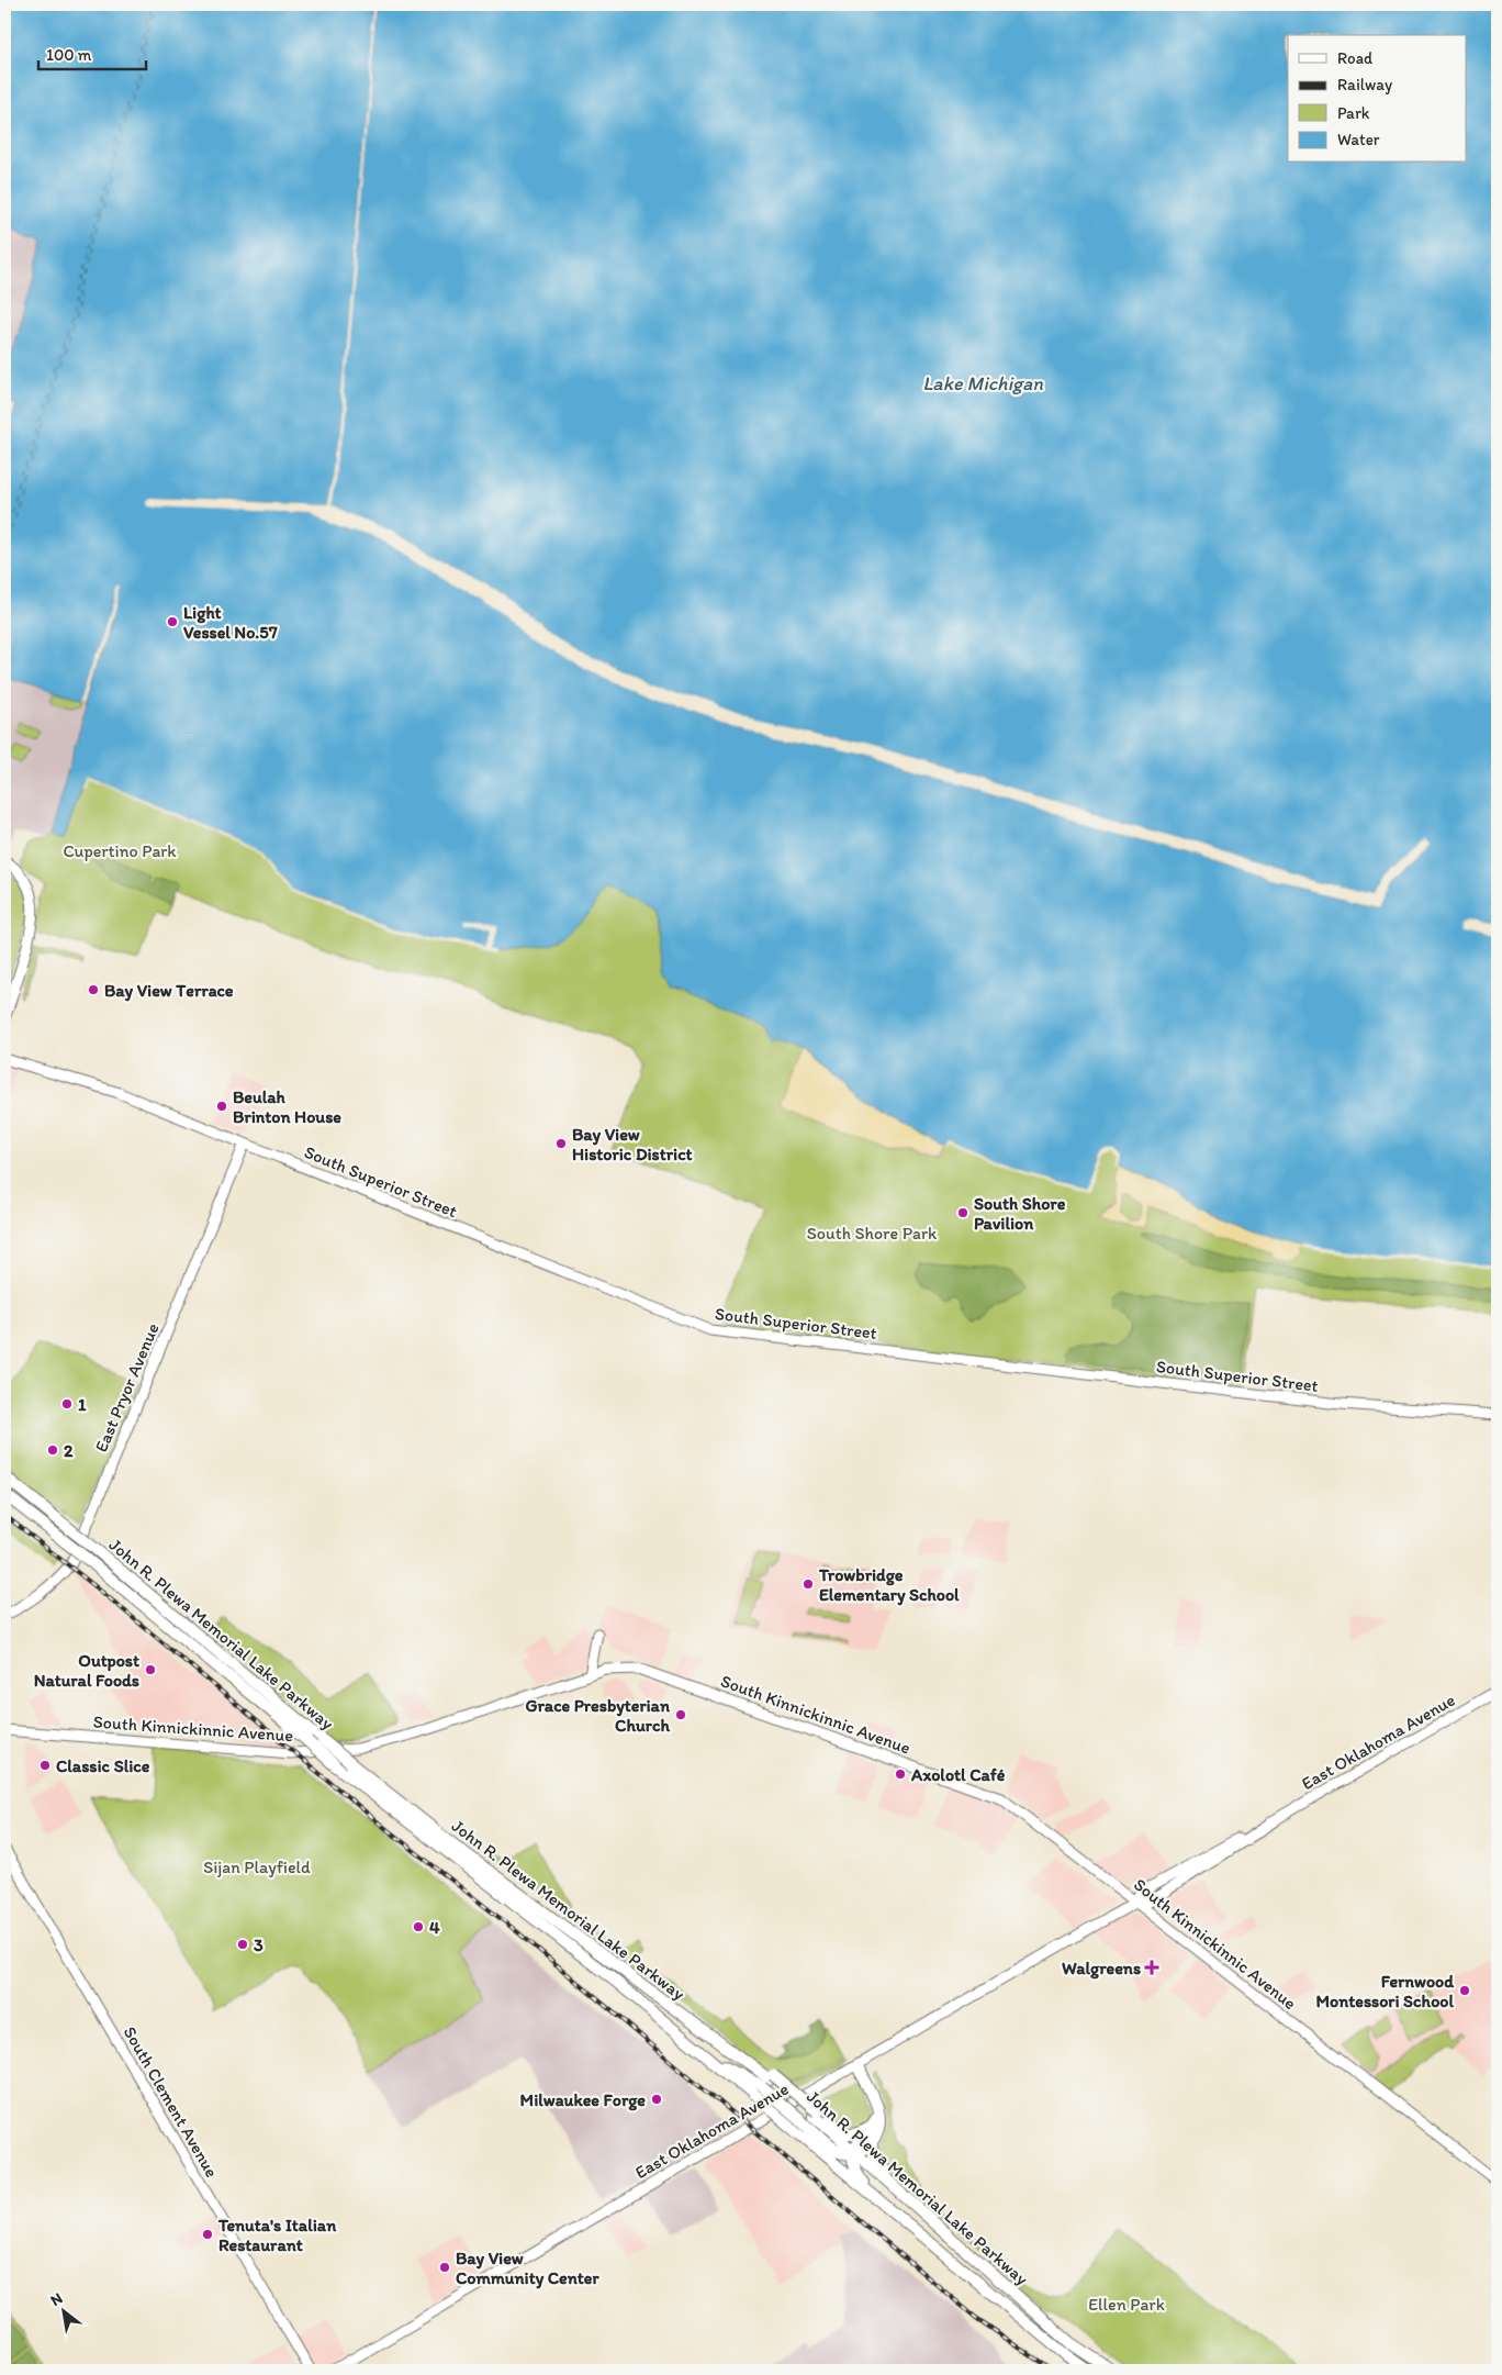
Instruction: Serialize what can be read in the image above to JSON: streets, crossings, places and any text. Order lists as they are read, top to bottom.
{
  "streets": {
    "main road": ["John R. Plewa Memorial Lake Parkway"],
    "street": [
      "South Superior Street",
      "East Pryor Avenue",
      "South Kinnickinnic Avenue",
      "East Oklahoma Avenue",
      "South Clement Avenue"
    ]
  },
  "crossings": [
    ["South Superior Street", "East Pryor Avenue"],
    ["South Kinnickinnic Avenue", "East Oklahoma Avenue"]
  ],
  "water": ["Lake Michigan"],
  "parks": [
    "Cupertino Park",
    "South Shore Park",
    "Sijan Playfield",
    "Ellen Park"
  ],
  "places": {
    "other": [
      "Light Vessel No.57",
      "Bay View Terrace",
      "Beulah Brinton House",
      "Bay View Historic District",
      "South Shore Pavilion",
      "1",
      "2",
      "Trowbridge Elementary School",
      "Outpost Natural Foods",
      "Grace Presbyterian Church",
      "Classic Slice",
      "Axolotl Café",
      "4",
      "3",
      "Fernwood Montessori School",
      "Milwaukee Forge",
      "Tenuta's Italian Restaurant",
      "Bay View Community Center"
    ],
    "health": ["Walgreens"]
  },
  "legend": [
    "Road",
    "Railway",
    "Park",
    "Water"
  ],
  "scale_bar": "100 m",
  "north": "top left"
}
